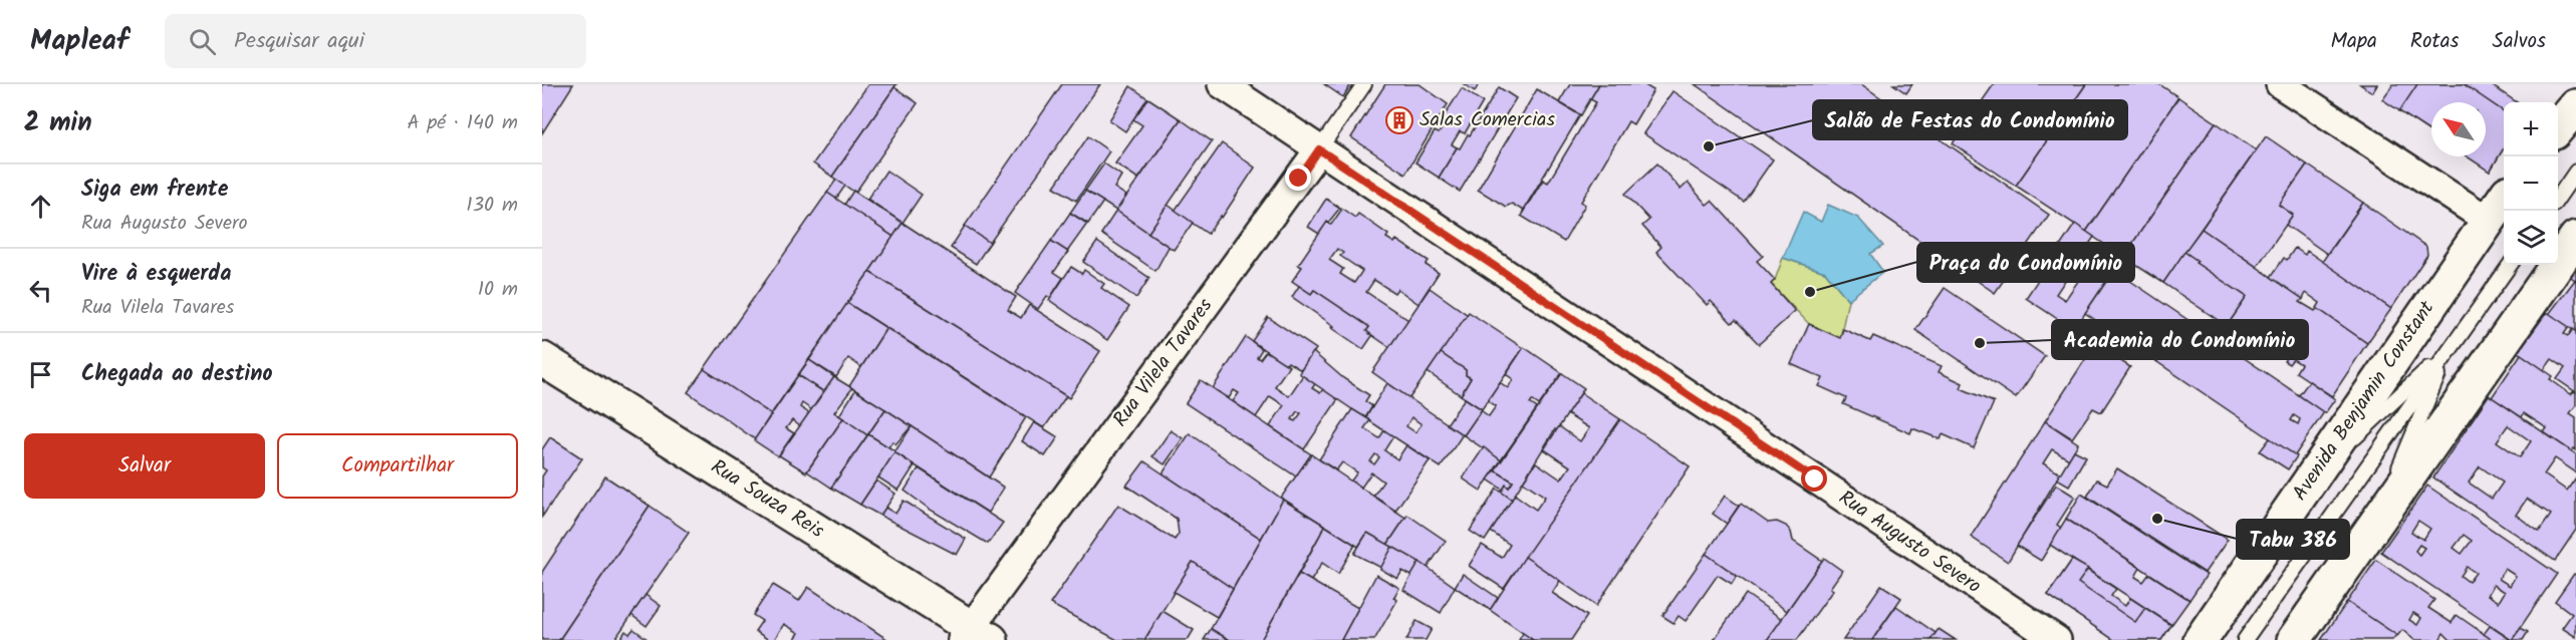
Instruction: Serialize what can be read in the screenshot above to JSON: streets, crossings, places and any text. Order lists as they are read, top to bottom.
{
  "streets": {
    "main road": ["Avenida Benjamin Constant", "Rua Souza Reis"],
    "street": ["Rua Vilela Tavares", "Rua Augusto Severo"]
  },
  "crossings": [
    ["Rua Vilela Tavares", "Rua Souza Reis"],
    ["Rua Vilela Tavares", "Rua Augusto Severo"]
  ],
  "places": {
    "building": ["Salas Comercias"],
    "other": [
      "Salão de Festas do Condomínio",
      "Praça do Condomínio",
      "Academia do Condomínio",
      "Tabu 386"
    ]
  },
  "north": "top left",
  "page": {
    "header": "Mapleaf",
    "search": "Pesquisar aqui",
    "nav": ["Mapa", "Rotas", "Salvos"],
    "heading": ["2 min", "A pé · 140 m"],
    "map_buttons": ["+", "−"],
    "list": [
      ["Siga em frente", "Rua Augusto Severo", "130 m"],
      ["Vire à esquerda", "Rua Vilela Tavares", "10 m"],
      "Chegada ao destino"
    ],
    "buttons": ["Salvar", "Compartilhar"]
  }
}
